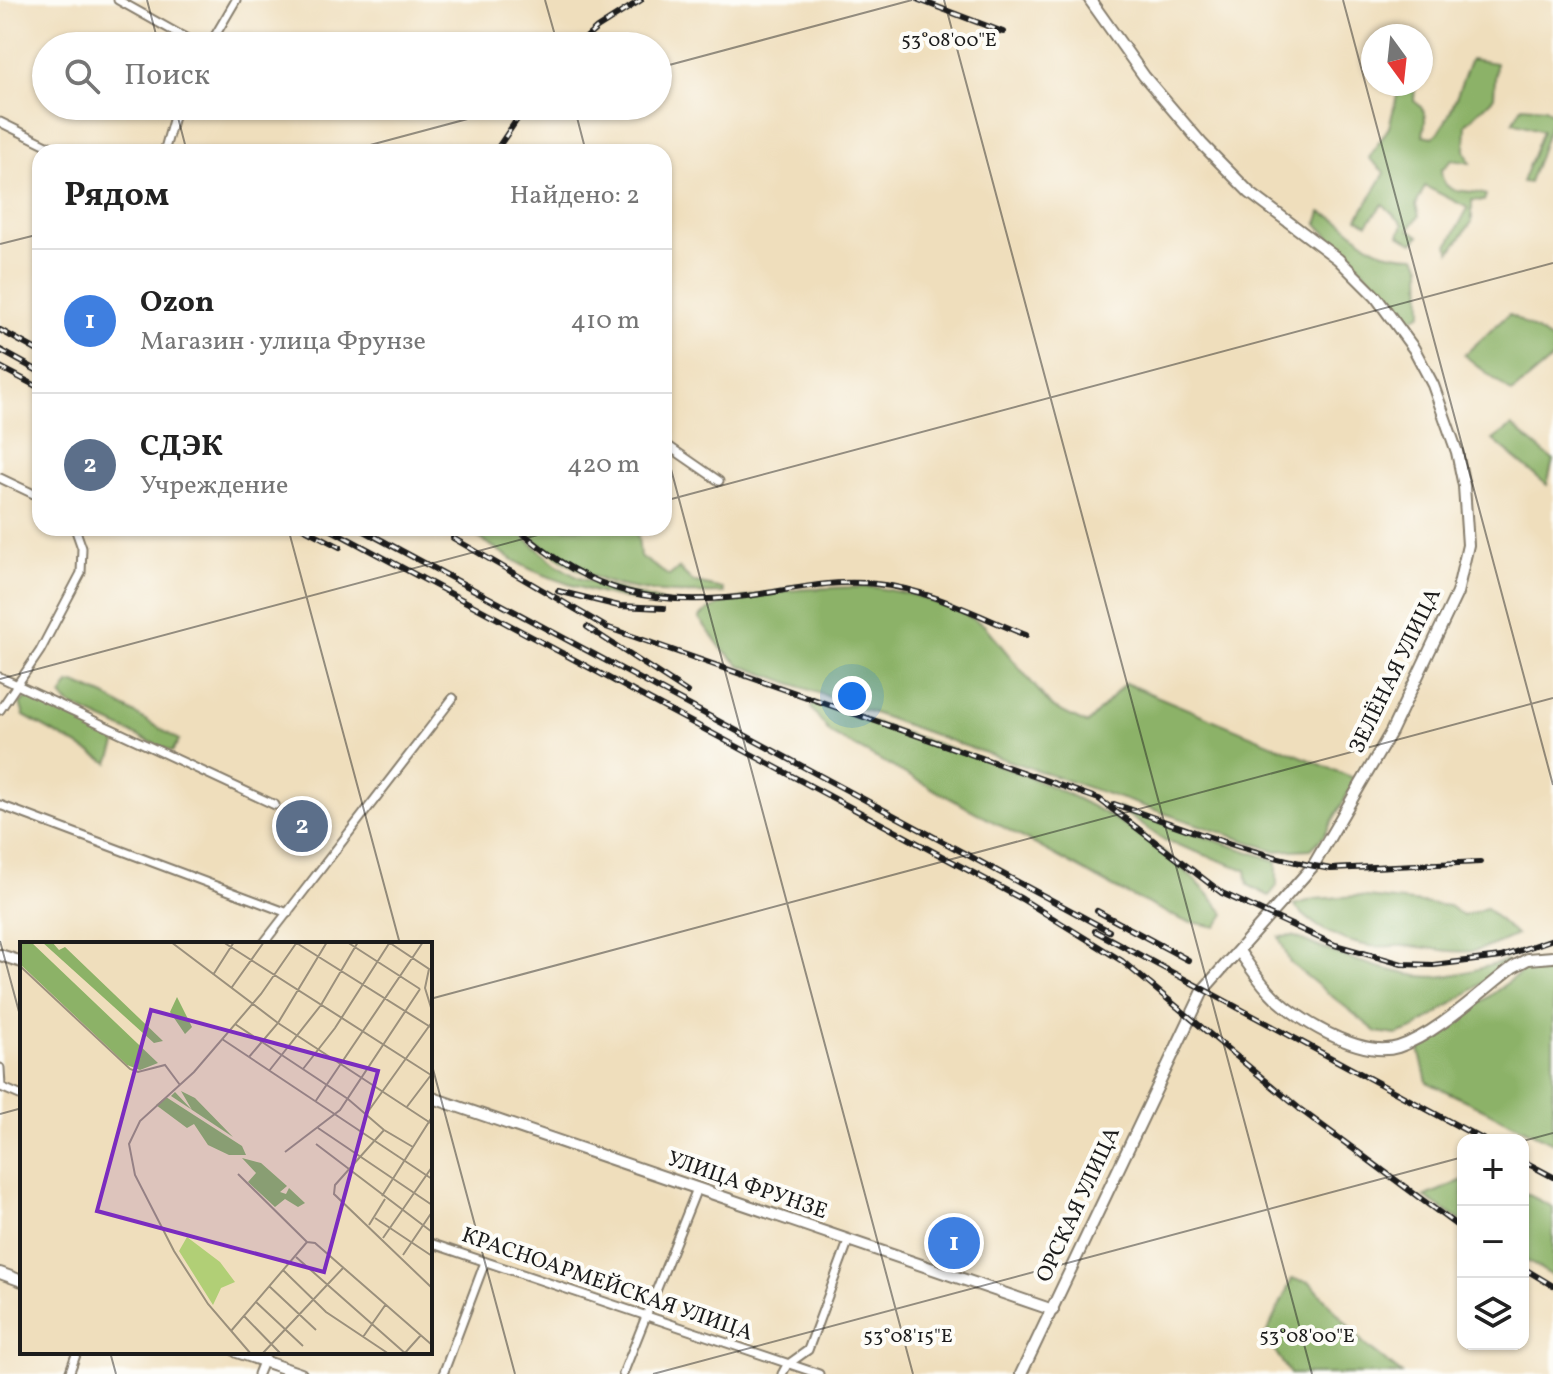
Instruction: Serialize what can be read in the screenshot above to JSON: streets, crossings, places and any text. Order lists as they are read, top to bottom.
{
  "streets": {
    "street": [
      "ЗЕЛЁНАЯ УЛИЦА",
      "УЛИЦА ФРУНЗЕ",
      "ОРСКАЯ УЛИЦА",
      "КРАСНОАРМЕЙСКАЯ УЛИЦА"
    ]
  },
  "crossings": [
    ["ЗЕЛЁНАЯ УЛИЦА", "ОРСКАЯ УЛИЦА"],
    ["УЛИЦА ФРУНЗЕ", "ОРСКАЯ УЛИЦА"]
  ],
  "north": "bottom",
  "page": {
    "search": "Поиск",
    "heading": ["Рядом", "Найдено: 2"],
    "list": [
      {
        "mark": "1",
        "name": "Ozon",
        "note": "Магазин · улица Фрунзе",
        "value": "410 m"
      },
      {
        "mark": "2",
        "name": "СДЭК",
        "note": "Учреждение",
        "value": "420 m"
      }
    ],
    "pins": ["2", "1"],
    "map_buttons": ["+", "−"]
  },
  "coordinates": ["53°08'00\"E", "53°08'15\"E"]
}
